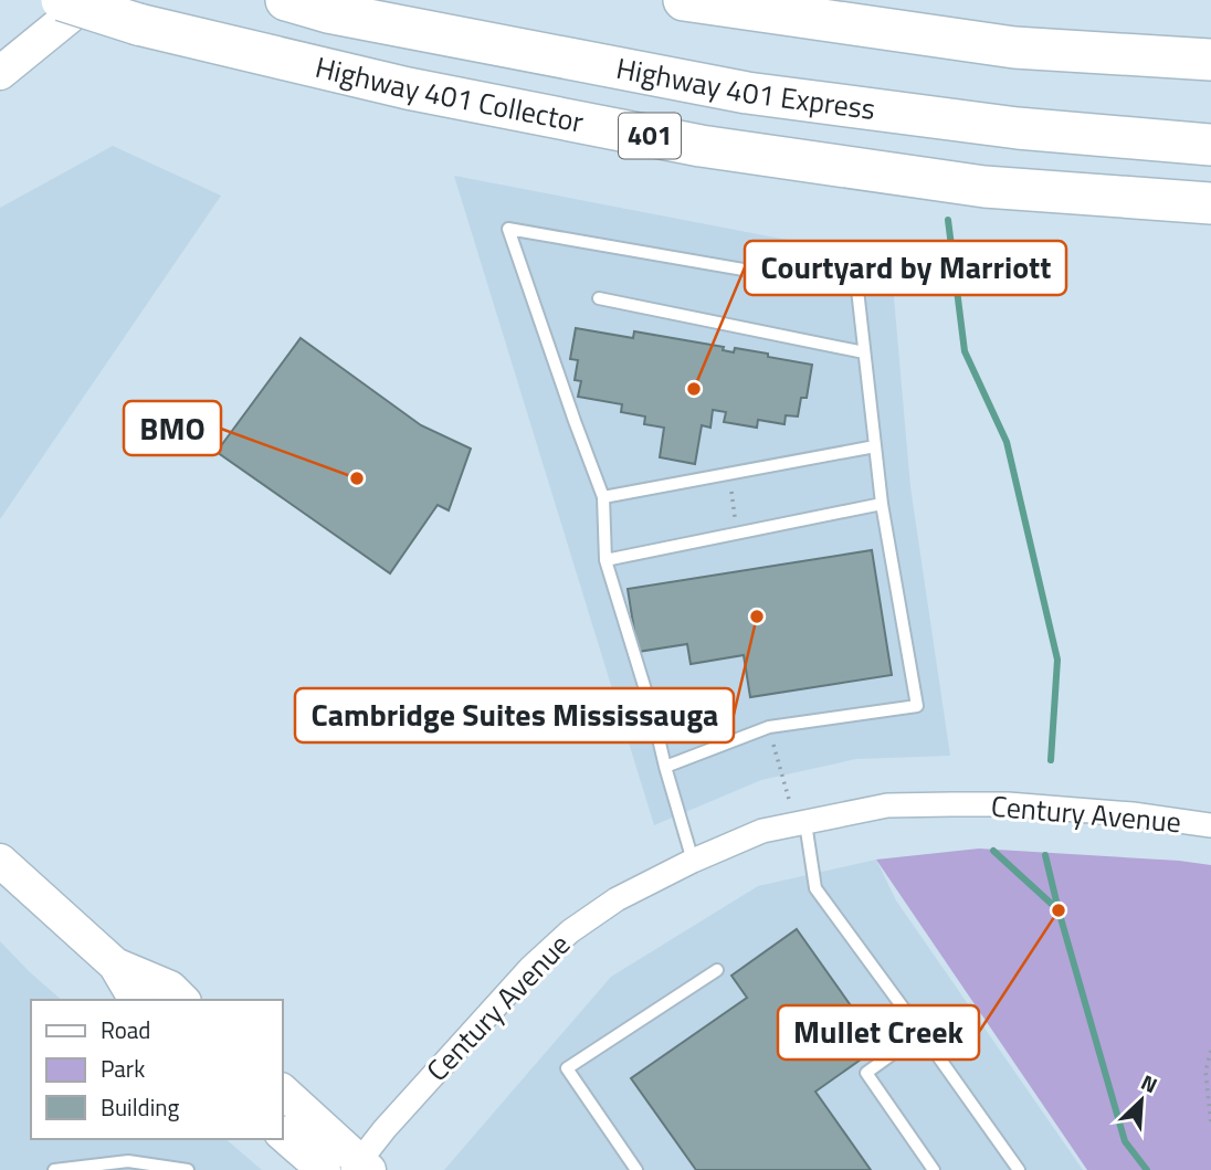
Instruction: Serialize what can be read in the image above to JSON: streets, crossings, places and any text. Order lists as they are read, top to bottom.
{
  "streets": {
    "highway": ["Highway 401 Express", "Highway 401 Collector", "401"],
    "street": ["Century Avenue"]
  },
  "places": [
    "Courtyard by Marriott",
    "BMO",
    "Cambridge Suites Mississauga",
    "Mullet Creek"
  ],
  "legend": ["Road", "Park", "Building"],
  "north": "top right"
}
